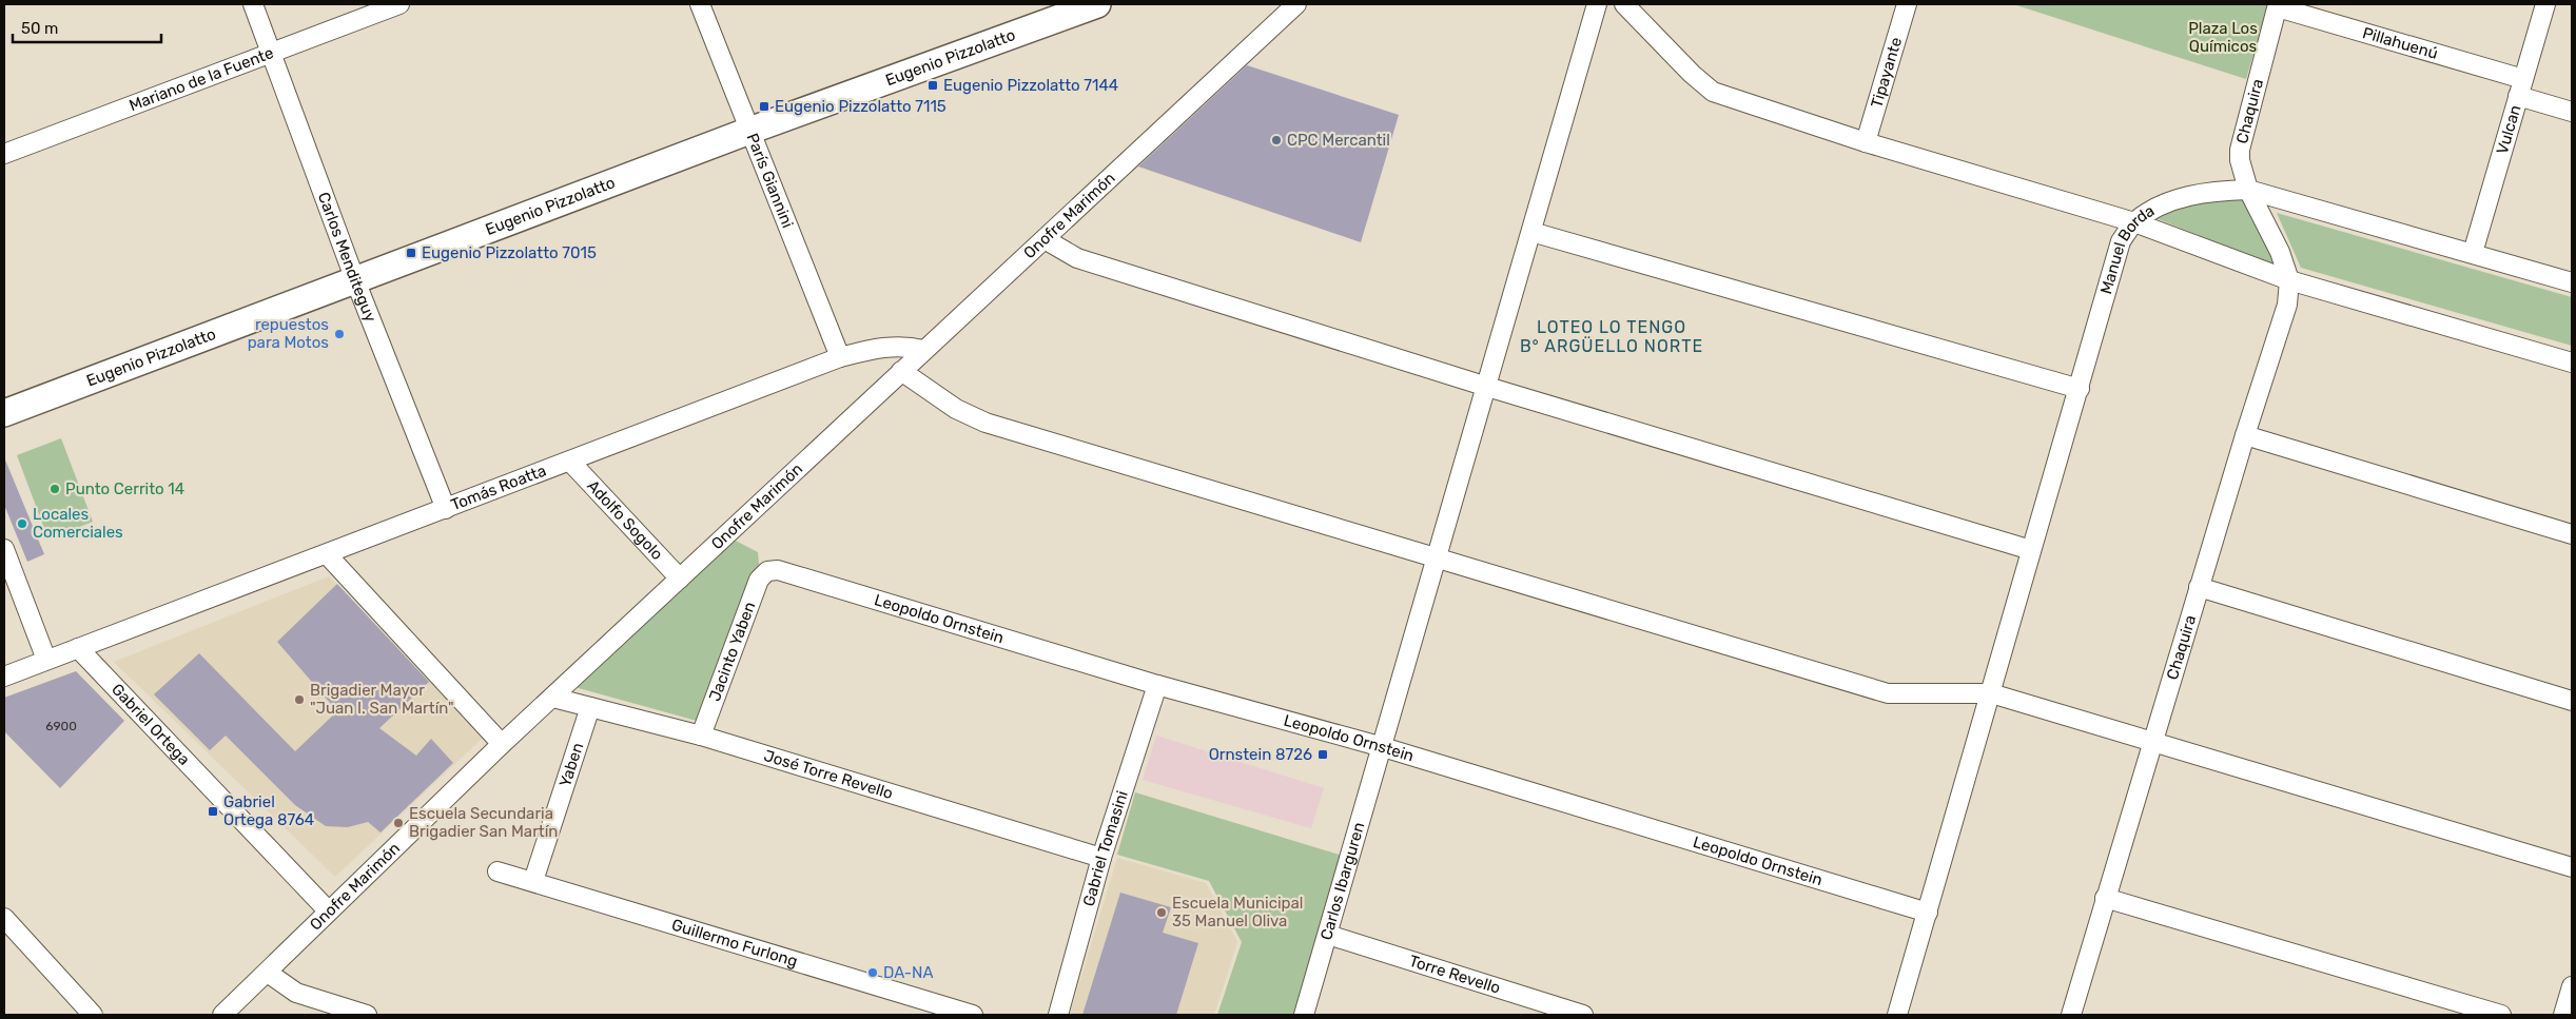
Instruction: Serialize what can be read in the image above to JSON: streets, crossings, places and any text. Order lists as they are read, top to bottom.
{
  "streets": {
    "main road": ["Eugenio Pizzolatto"],
    "street": [
      "Pillahuenú",
      "Tipayante",
      "Mariano de la Fuente",
      "Chaquira",
      "Vulcan",
      "París Giannini",
      "Onofre Marimón",
      "Manuel Borda",
      "Carlos Menditeguy",
      "Tomás Roatta",
      "Adolfo Sogolo",
      "Leopoldo Ornstein",
      "Jacinto Yaben",
      "Gabriel Ortega",
      "Yaben",
      "José Torre Revello",
      "Gabriel Tomasini",
      "Carlos Ibarguren",
      "Guillermo Furlong",
      "Torre Revello"
    ]
  },
  "crossings": [
    ["Pillahuenú", "Chaquira"],
    ["Pillahuenú", "Vulcan"],
    ["Eugenio Pizzolatto", "París Giannini"],
    ["Eugenio Pizzolatto", "Carlos Menditeguy"],
    ["Mariano de la Fuente", "Carlos Menditeguy"],
    ["Chaquira", "Manuel Borda"],
    ["Vulcan", "Manuel Borda"],
    ["París Giannini", "Tomás Roatta"],
    ["Onofre Marimón", "Tomás Roatta"],
    ["Onofre Marimón", "Adolfo Sogolo"],
    ["Onofre Marimón", "Gabriel Ortega"],
    ["Onofre Marimón", "José Torre Revello"],
    ["Carlos Menditeguy", "Tomás Roatta"],
    ["Tomás Roatta", "Adolfo Sogolo"],
    ["Tomás Roatta", "Gabriel Ortega"],
    ["Leopoldo Ornstein", "Jacinto Yaben"],
    ["Leopoldo Ornstein", "Gabriel Tomasini"],
    ["Leopoldo Ornstein", "Carlos Ibarguren"],
    ["Jacinto Yaben", "José Torre Revello"],
    ["Yaben", "José Torre Revello"],
    ["Yaben", "Guillermo Furlong"],
    ["José Torre Revello", "Gabriel Tomasini"],
    ["Carlos Ibarguren", "Torre Revello"]
  ],
  "districts": ["LOTEO LO TENGO B° ARGÜELLO NORTE"],
  "parks": ["Plaza Los Químicos"],
  "places": {
    "transit": [
      "Eugenio Pizzolatto 7144",
      "Eugenio Pizzolatto 7115",
      "Eugenio Pizzolatto 7015",
      "Ornstein 8726",
      "Gabriel Ortega 8764"
    ],
    "other": [
      "CPC Mercantil",
      "repuestos para Motos",
      "Punto Cerrito 14",
      "Locales Comerciales",
      "Brigadier Mayor \"Juan I. San Martín\"",
      "Escuela Secundaria Brigadier San Martín",
      "Escuela Municipal 35 Manuel Oliva",
      "DA-NA"
    ]
  },
  "house_numbers": ["6900"],
  "scale_bar": "50 m"
}
